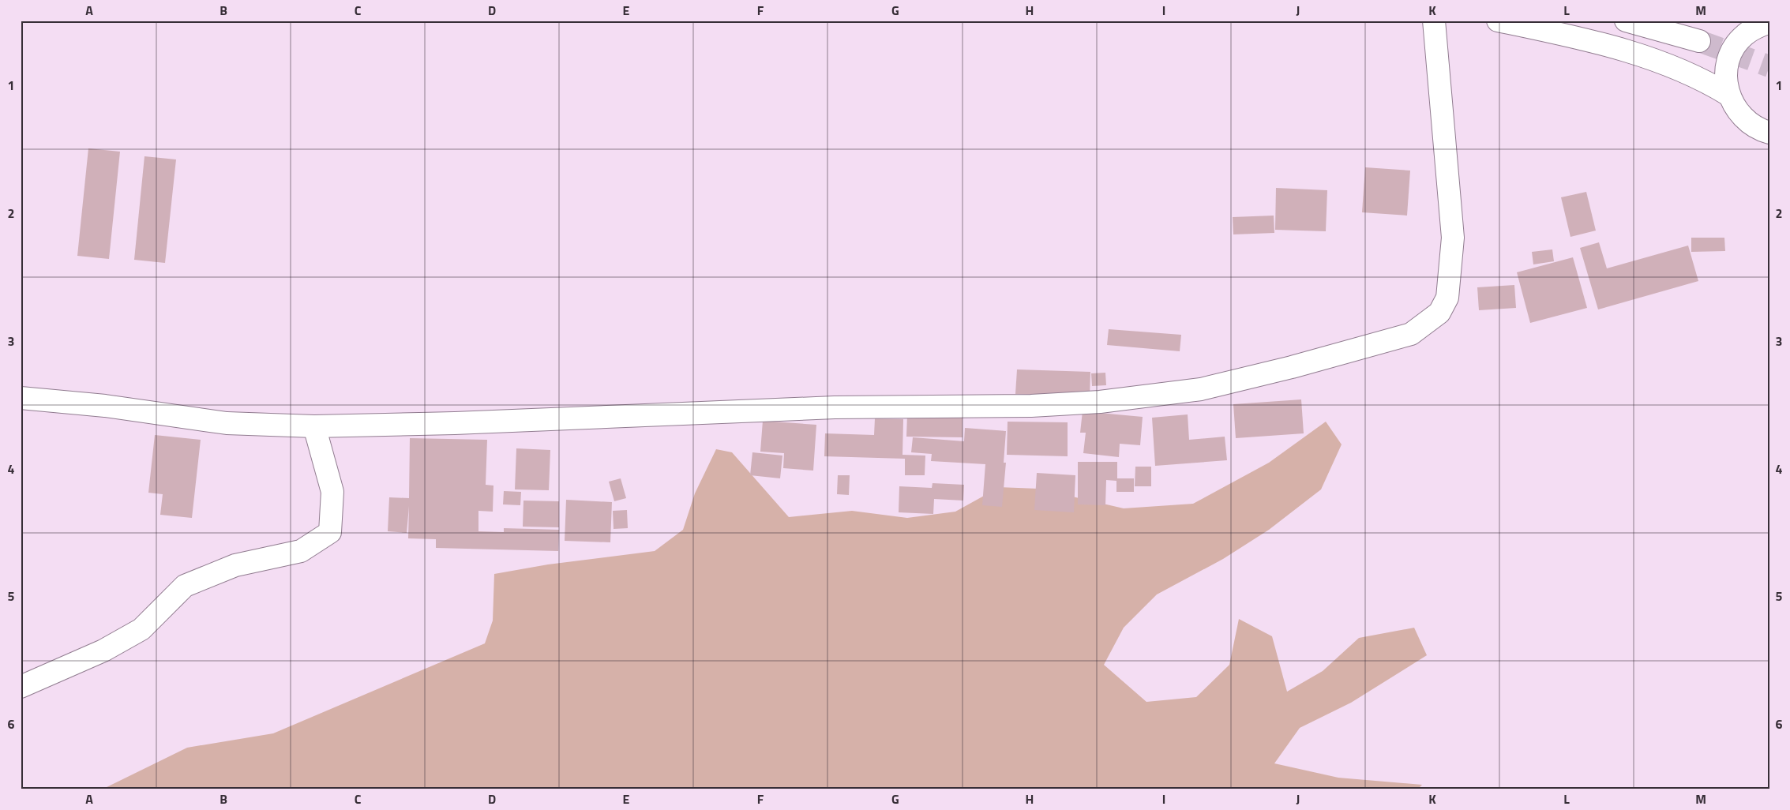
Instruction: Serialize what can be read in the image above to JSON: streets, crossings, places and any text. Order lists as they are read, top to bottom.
{
  "grid": {
    "columns": [
      "A",
      "B",
      "C",
      "D",
      "E",
      "F",
      "G",
      "H",
      "I",
      "J",
      "K",
      "L",
      "M"
    ],
    "rows": [
      "1",
      "2",
      "3",
      "4",
      "5",
      "6"
    ]
  }
}
